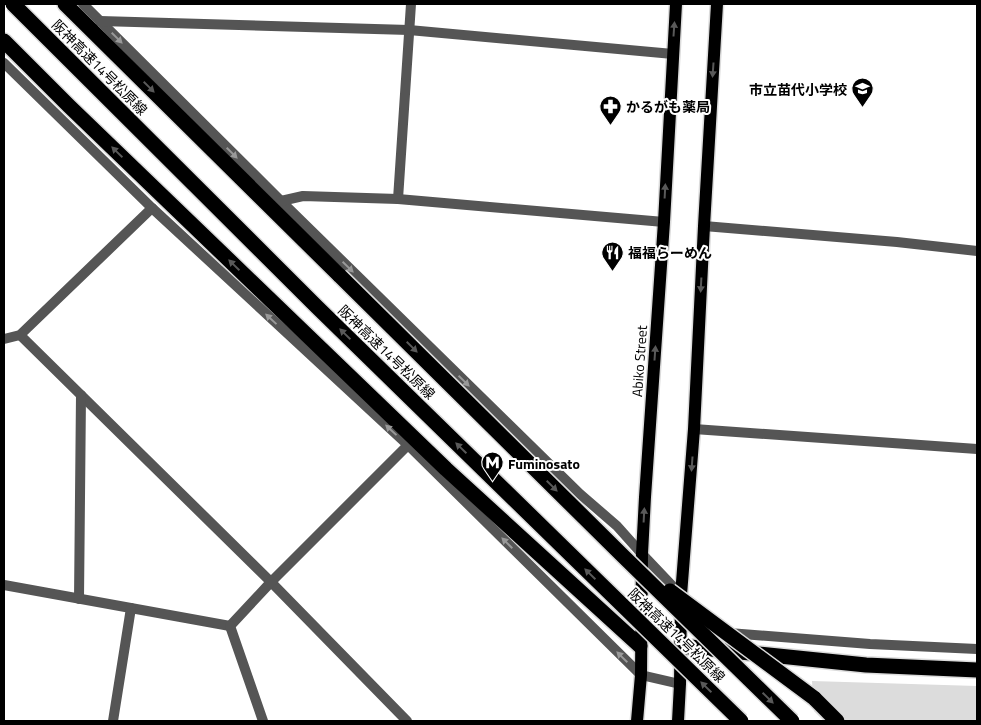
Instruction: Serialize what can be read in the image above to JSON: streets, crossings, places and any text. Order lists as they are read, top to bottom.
{
  "streets": {
    "highway": ["阪神高速14号松原線"],
    "main road": ["Abiko Street"]
  },
  "places": {
    "school or university": ["市立苗代小学校"],
    "pharmacy": ["かるがも薬局"],
    "restaurant": ["福福らーめん"],
    "metro station": ["Fuminosato"]
  }
}
